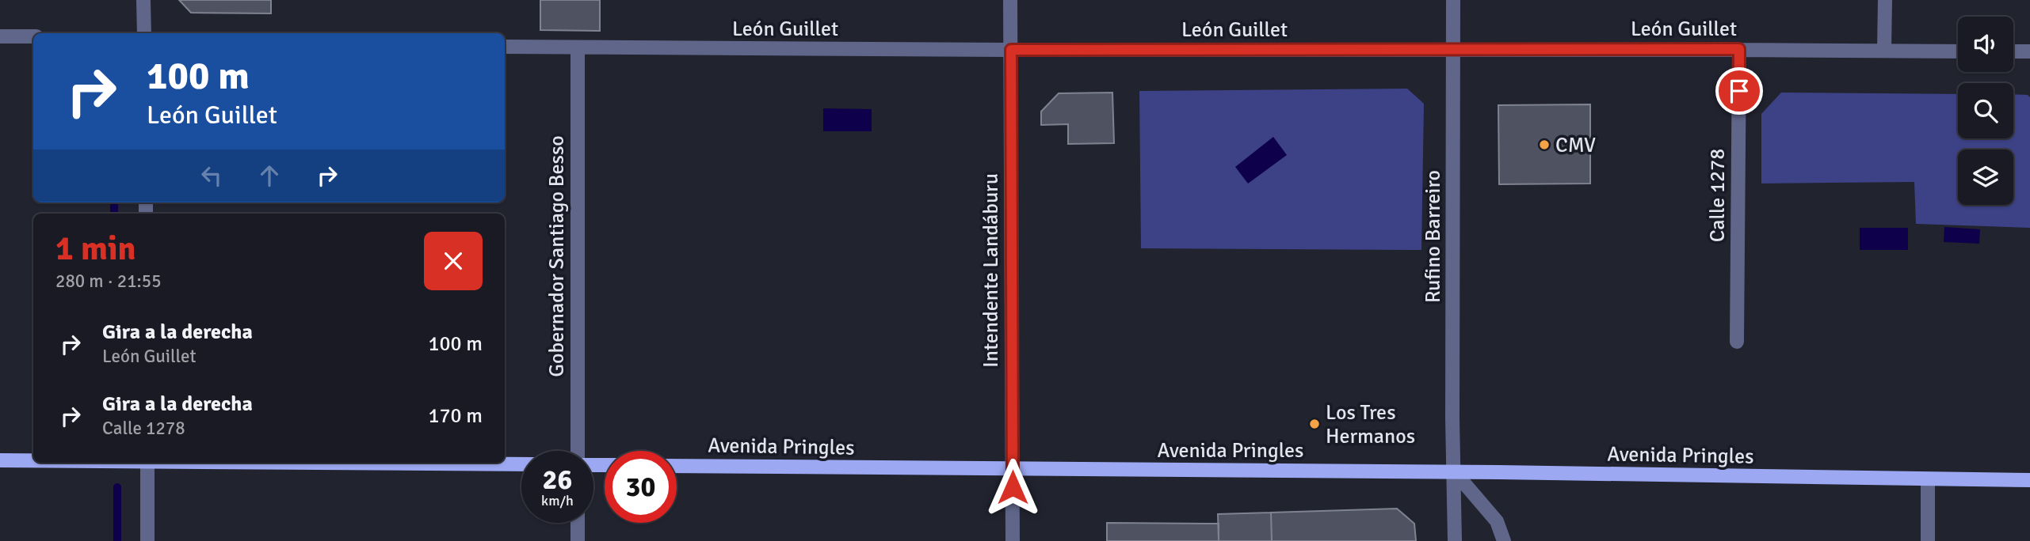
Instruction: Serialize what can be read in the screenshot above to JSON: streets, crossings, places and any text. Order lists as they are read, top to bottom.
{
  "streets": {
    "main road": ["Avenida Pringles"],
    "street": [
      "León Guillet",
      "Calle 1278",
      "Rufino Barreiro",
      "Gobernador Santiago Besso",
      "Intendente Landáburu"
    ]
  },
  "crossings": [
    ["León Guillet", "Calle 1278"],
    ["León Guillet", "Rufino Barreiro"],
    ["León Guillet", "Gobernador Santiago Besso"],
    ["León Guillet", "Intendente Landáburu"],
    ["Rufino Barreiro", "Avenida Pringles"],
    ["Intendente Landáburu", "Avenida Pringles"]
  ],
  "places": ["CMV", "Los Tres Hermanos"],
  "page": {
    "turn": ["100 m", "León Guillet"],
    "heading": ["1 min", "280 m · 21:55"],
    "list": [
      {
        "name": "Gira a la derecha",
        "note": "León Guillet",
        "value": "100 m"
      },
      {
        "name": "Gira a la derecha",
        "note": "Calle 1278",
        "value": "170 m"
      }
    ],
    "speed": "26 km/h",
    "limit": "30"
  }
}
